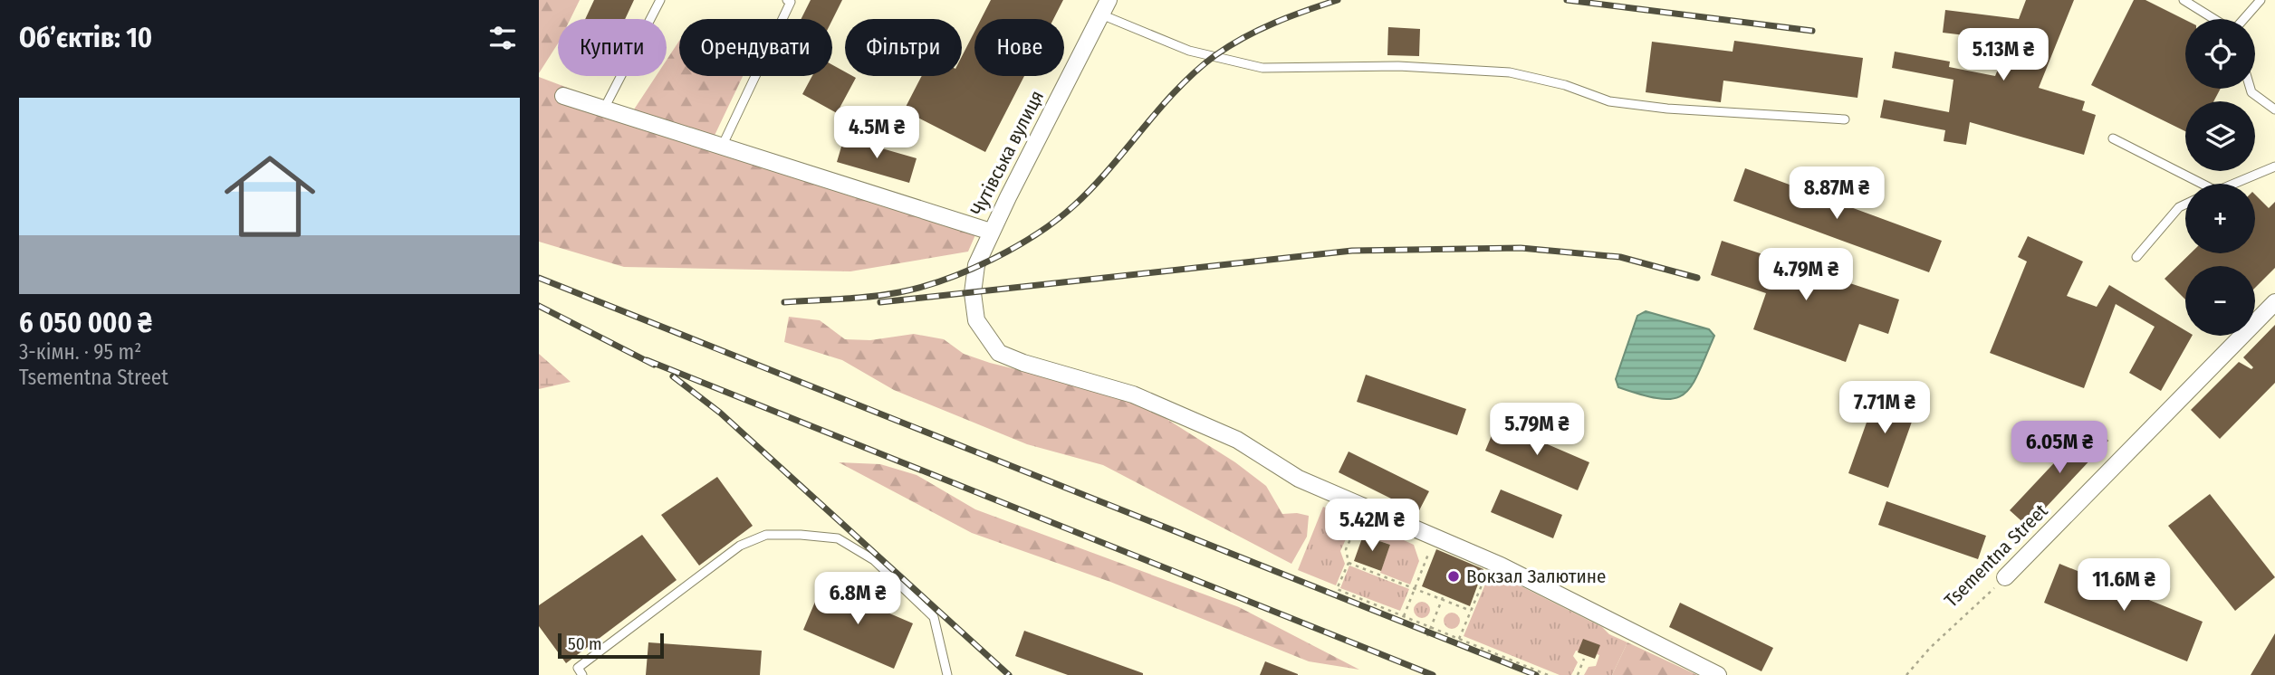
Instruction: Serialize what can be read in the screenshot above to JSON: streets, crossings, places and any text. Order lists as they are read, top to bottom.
{
  "streets": {
    "street": ["Чутівська вулиця", "Tsementna Street"]
  },
  "places": ["Вокзал Залютине"],
  "scale_bar": "50 m",
  "page": {
    "heading": "Об’єктів: 10",
    "map_buttons": ["+", "−"],
    "chip": [
      "Купити",
      "Орендувати",
      "Фільтри",
      "Нове"
    ],
    "price": [
      "5.13M ₴",
      "4.5M ₴",
      "8.87M ₴",
      "4.79M ₴",
      "7.71M ₴",
      "5.79M ₴",
      "6.05M ₴",
      "5.42M ₴",
      "11.6M ₴",
      "6.8M ₴"
    ],
    "list": [
      {
        "name": "6 050 000 ₴",
        "note": "3-кімн. · 95 m² · Tsementna Street"
      }
    ],
    "scale": "50 m"
  }
}
